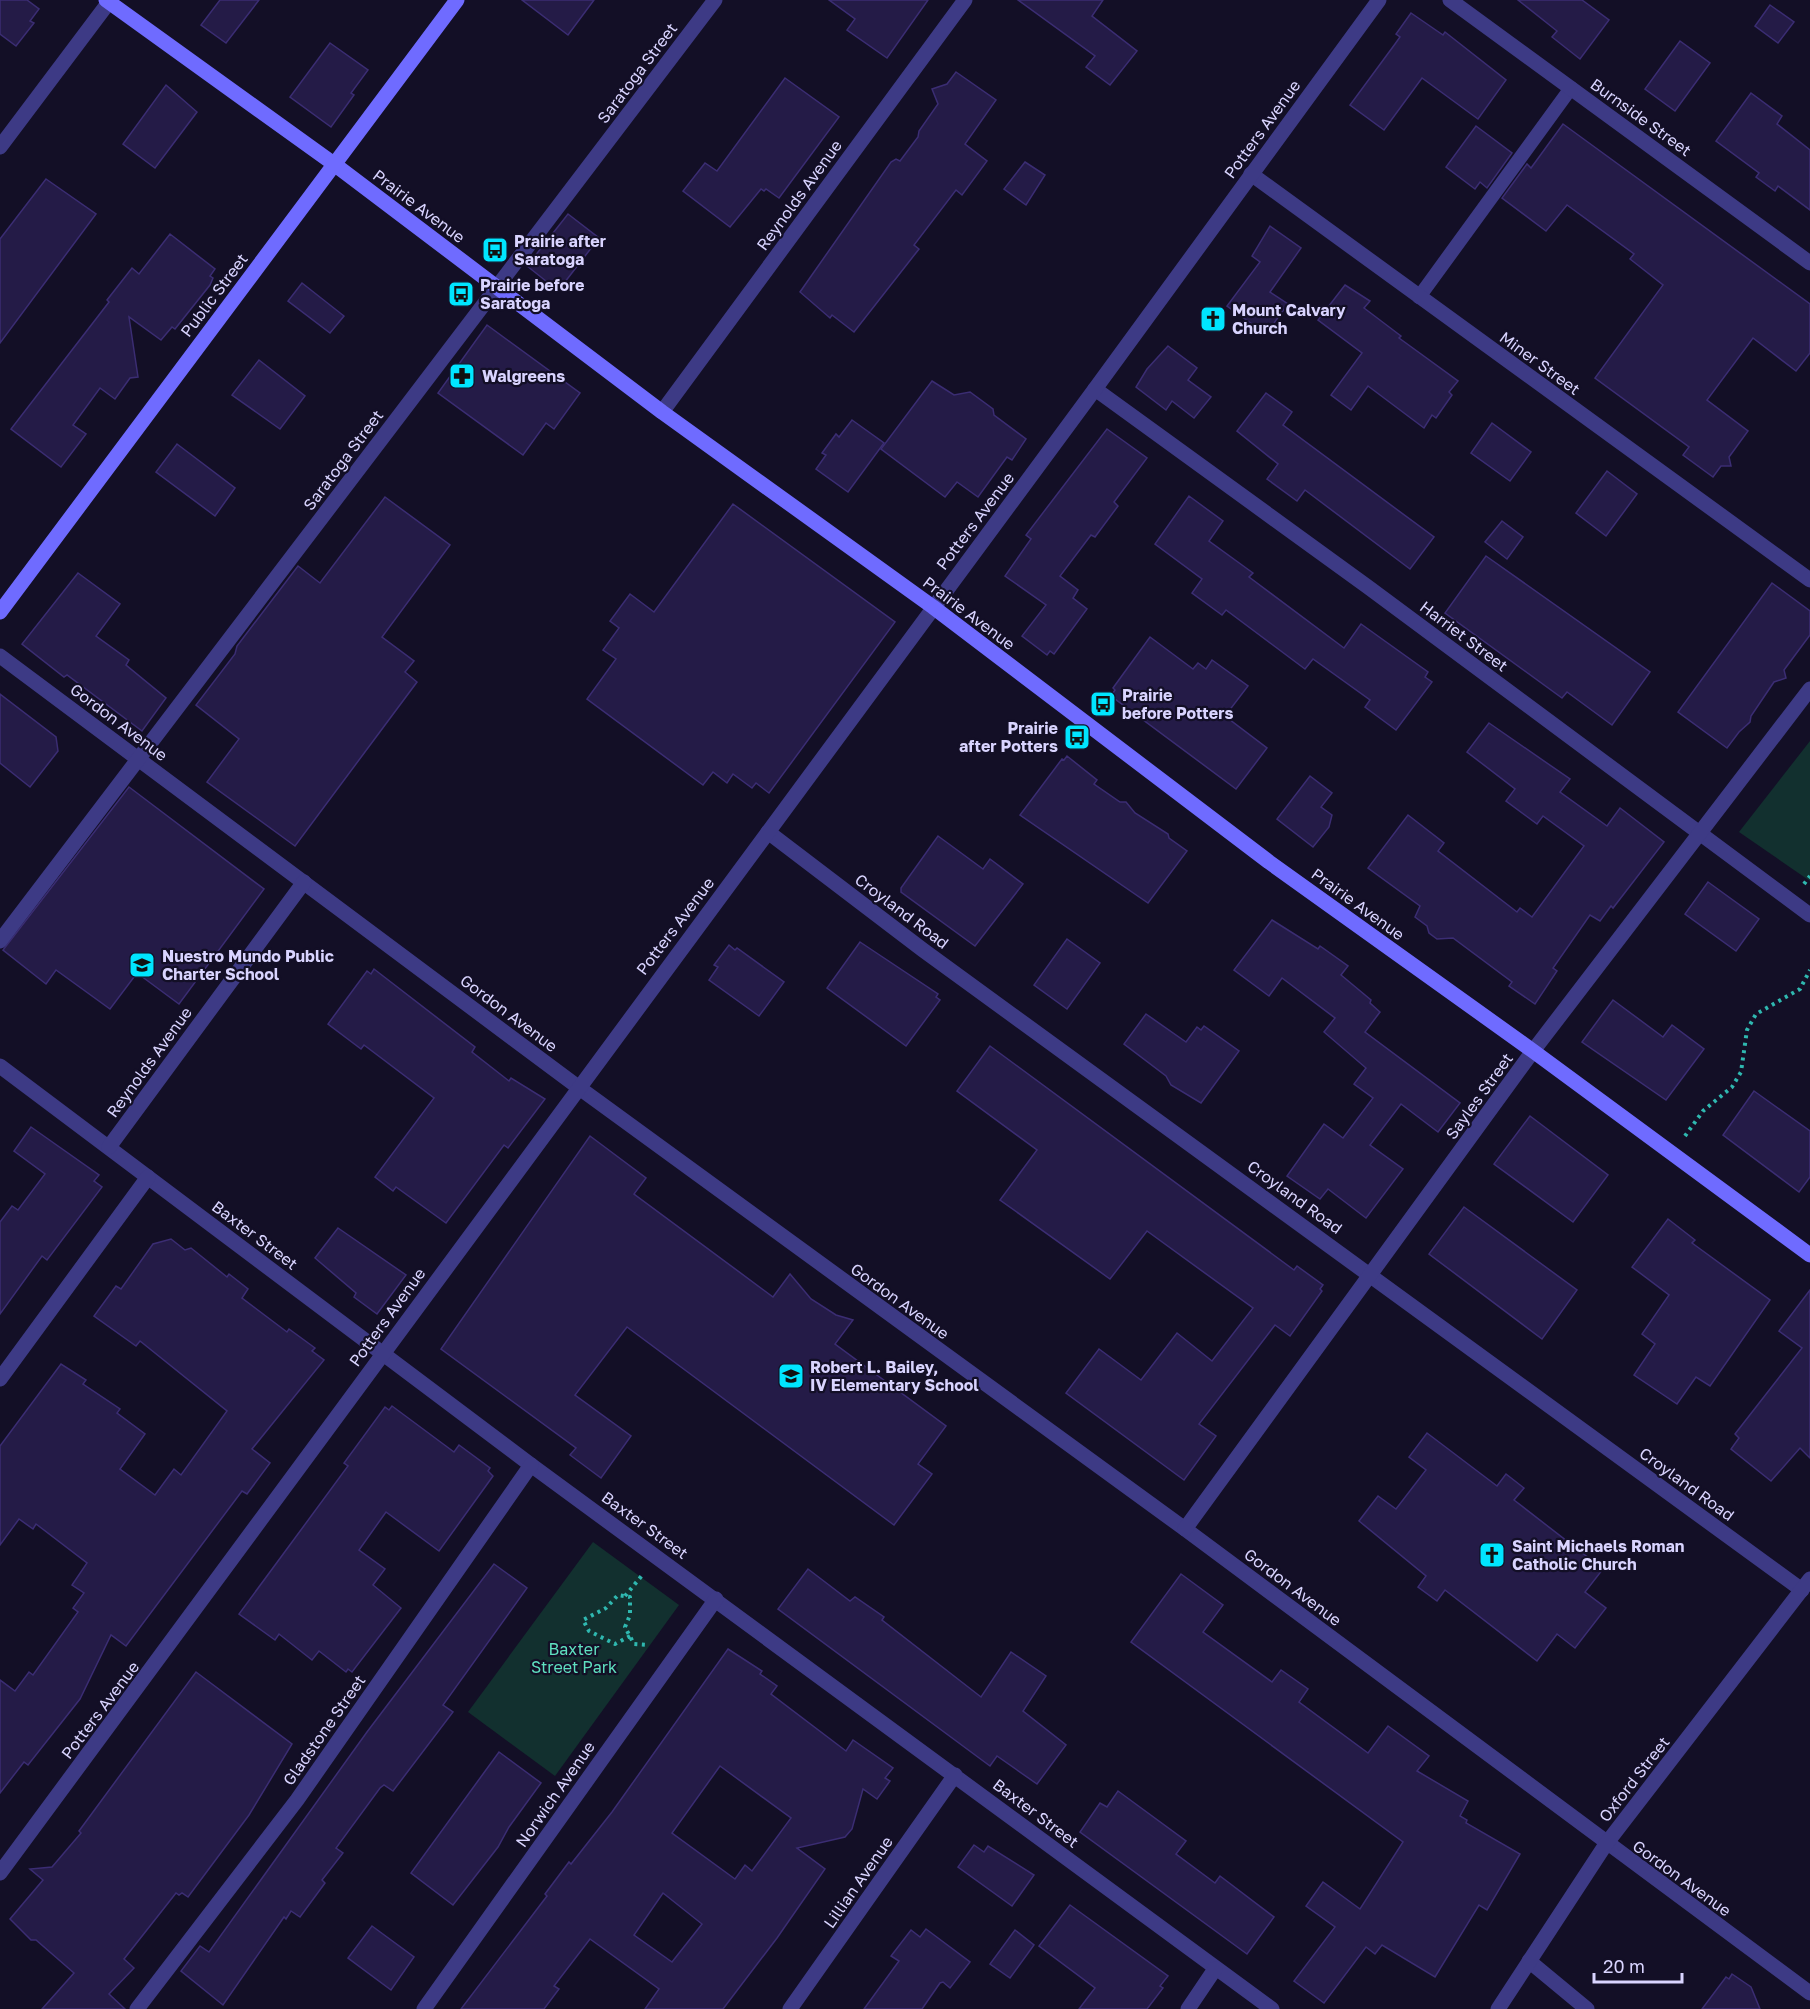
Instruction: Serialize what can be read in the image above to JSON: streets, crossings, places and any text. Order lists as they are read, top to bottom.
{
  "streets": {
    "street": [
      "Saratoga Street",
      "Burnside Street",
      "Potters Avenue",
      "Reynolds Avenue",
      "Prairie Avenue",
      "Public Street",
      "Miner Street",
      "Harriet Street",
      "Gordon Avenue",
      "Croyland Road",
      "Sayles Street",
      "Baxter Street",
      "Gladstone Street",
      "Oxford Street",
      "Norwich Avenue",
      "Lillian Avenue"
    ]
  },
  "crossings": [
    ["Saratoga Street", "Prairie Avenue"],
    ["Saratoga Street", "Gordon Avenue"],
    ["Potters Avenue", "Prairie Avenue"],
    ["Potters Avenue", "Miner Street"],
    ["Potters Avenue", "Harriet Street"],
    ["Potters Avenue", "Gordon Avenue"],
    ["Potters Avenue", "Croyland Road"],
    ["Potters Avenue", "Baxter Street"],
    ["Reynolds Avenue", "Prairie Avenue"],
    ["Reynolds Avenue", "Gordon Avenue"],
    ["Reynolds Avenue", "Baxter Street"],
    ["Prairie Avenue", "Public Street"],
    ["Prairie Avenue", "Sayles Street"],
    ["Harriet Street", "Sayles Street"],
    ["Gordon Avenue", "Sayles Street"],
    ["Gordon Avenue", "Oxford Street"],
    ["Croyland Road", "Sayles Street"],
    ["Croyland Road", "Oxford Street"],
    ["Baxter Street", "Gladstone Street"],
    ["Baxter Street", "Norwich Avenue"],
    ["Baxter Street", "Lillian Avenue"]
  ],
  "parks": ["Baxter Street Park"],
  "places": {
    "bus stop": [
      "Prairie after Saratoga",
      "Prairie before Saratoga",
      "Prairie before Potters",
      "Prairie after Potters"
    ],
    "church": ["Mount Calvary Church", "Saint Michaels Roman Catholic Church"],
    "pharmacy": ["Walgreens"],
    "school or university": ["Nuestro Mundo Public Charter School", "Robert L. Bailey, IV Elementary School"]
  },
  "scale_bar": "20 m"
}
